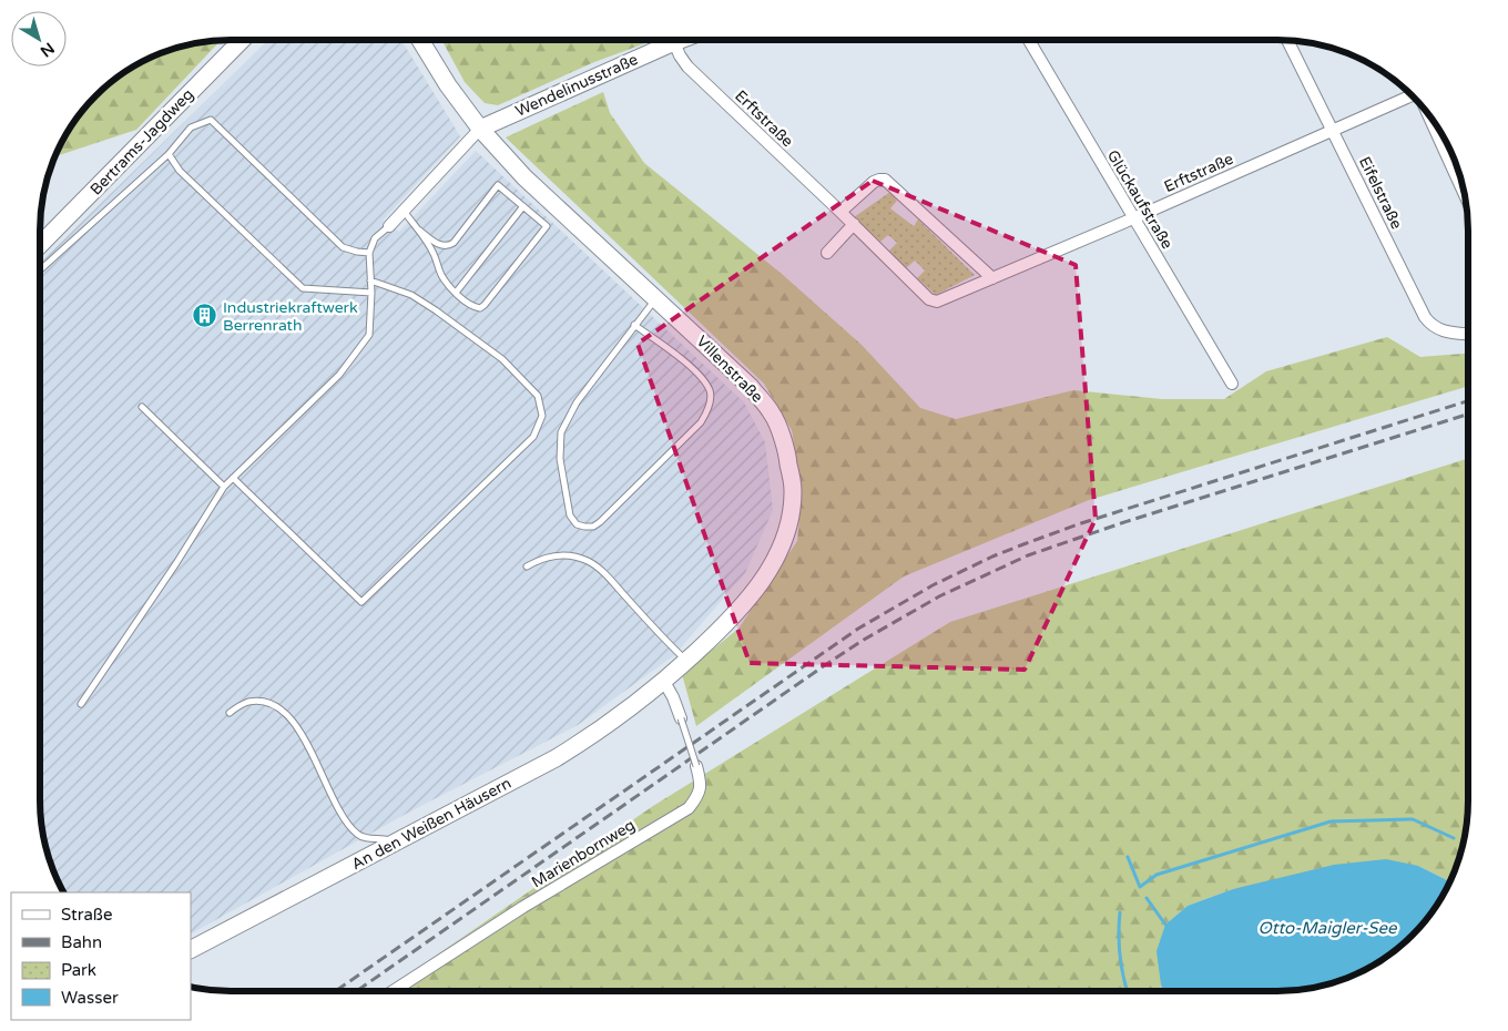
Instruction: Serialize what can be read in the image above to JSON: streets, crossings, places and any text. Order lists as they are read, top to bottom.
{
  "streets": {
    "street": [
      "Wendelinusstraße",
      "Erftstraße",
      "Bertrams-Jagdweg",
      "Eifelstraße",
      "Glückaufstraße",
      "Villenstraße",
      "An den Weißen Häusern",
      "Marienbornweg"
    ]
  },
  "crossings": [
    ["Wendelinusstraße", "Erftstraße"],
    ["Wendelinusstraße", "Villenstraße"],
    ["Erftstraße", "Eifelstraße"],
    ["Erftstraße", "Glückaufstraße"],
    ["Villenstraße", "An den Weißen Häusern"],
    ["Villenstraße", "Marienbornweg"],
    ["An den Weißen Häusern", "Marienbornweg"]
  ],
  "water": ["Otto-Maigler-See"],
  "places": {
    "building": ["Industriekraftwerk Berrenrath"]
  },
  "legend": [
    "Straße",
    "Bahn",
    "Park",
    "Wasser"
  ],
  "north": "bottom right"
}
